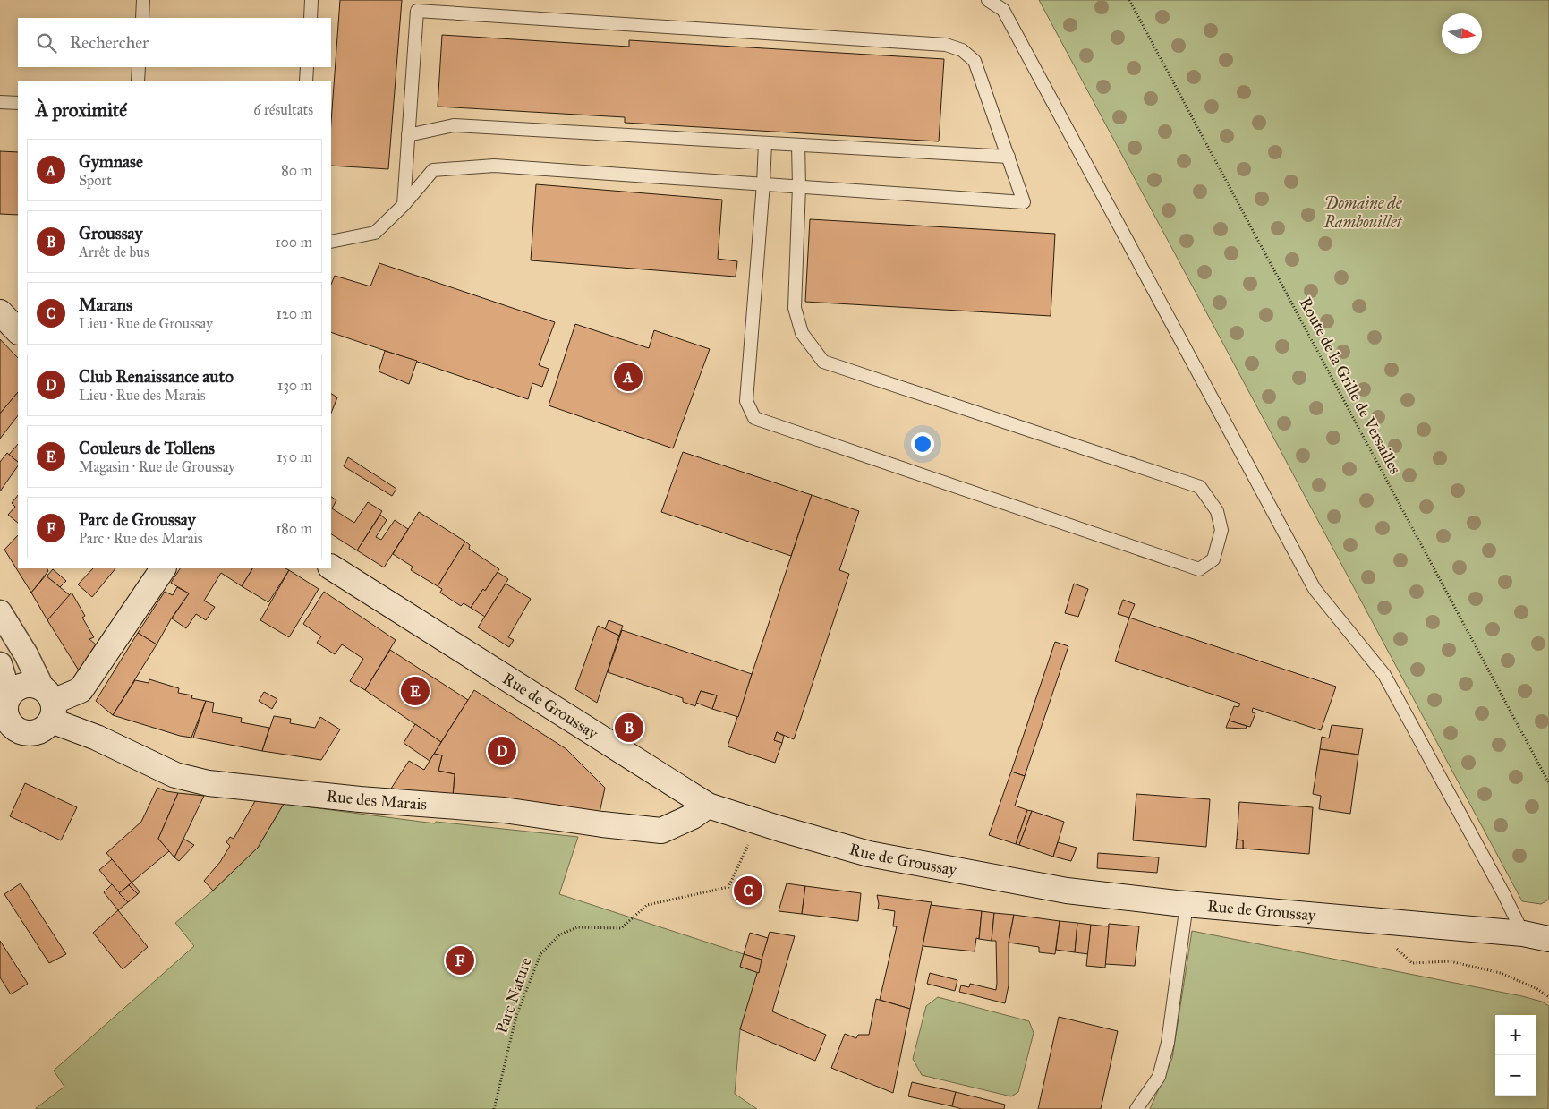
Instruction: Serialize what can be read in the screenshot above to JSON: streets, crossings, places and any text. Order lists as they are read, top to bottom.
{
  "streets": {
    "main road": ["Rue de Groussay", "Rue des Marais"],
    "path": ["Route de la Grille de Versailles", "Parc Nature"]
  },
  "crossings": [
    ["Rue de Groussay", "Rue des Marais"],
    ["Rue de Groussay", "Parc Nature"]
  ],
  "parks": ["Domaine de Rambouillet"],
  "north": "right",
  "page": {
    "search": "Rechercher",
    "heading": ["À proximité", "6 résultats"],
    "list": [
      {
        "mark": "A",
        "name": "Gymnase",
        "note": "Sport",
        "value": "80 m"
      },
      {
        "mark": "B",
        "name": "Groussay",
        "note": "Arrêt de bus",
        "value": "100 m"
      },
      {
        "mark": "C",
        "name": "Marans",
        "note": "Lieu · Rue de Groussay",
        "value": "120 m"
      },
      {
        "mark": "D",
        "name": "Club Renaissance auto",
        "note": "Lieu · Rue des Marais",
        "value": "130 m"
      },
      {
        "mark": "E",
        "name": "Couleurs de Tollens",
        "note": "Magasin · Rue de Groussay",
        "value": "150 m"
      },
      {
        "mark": "F",
        "name": "Parc de Groussay",
        "note": "Parc · Rue des Marais",
        "value": "180 m"
      }
    ],
    "pins": [
      "A",
      "E",
      "B",
      "D",
      "C",
      "F"
    ],
    "map_buttons": ["+", "−"]
  }
}
